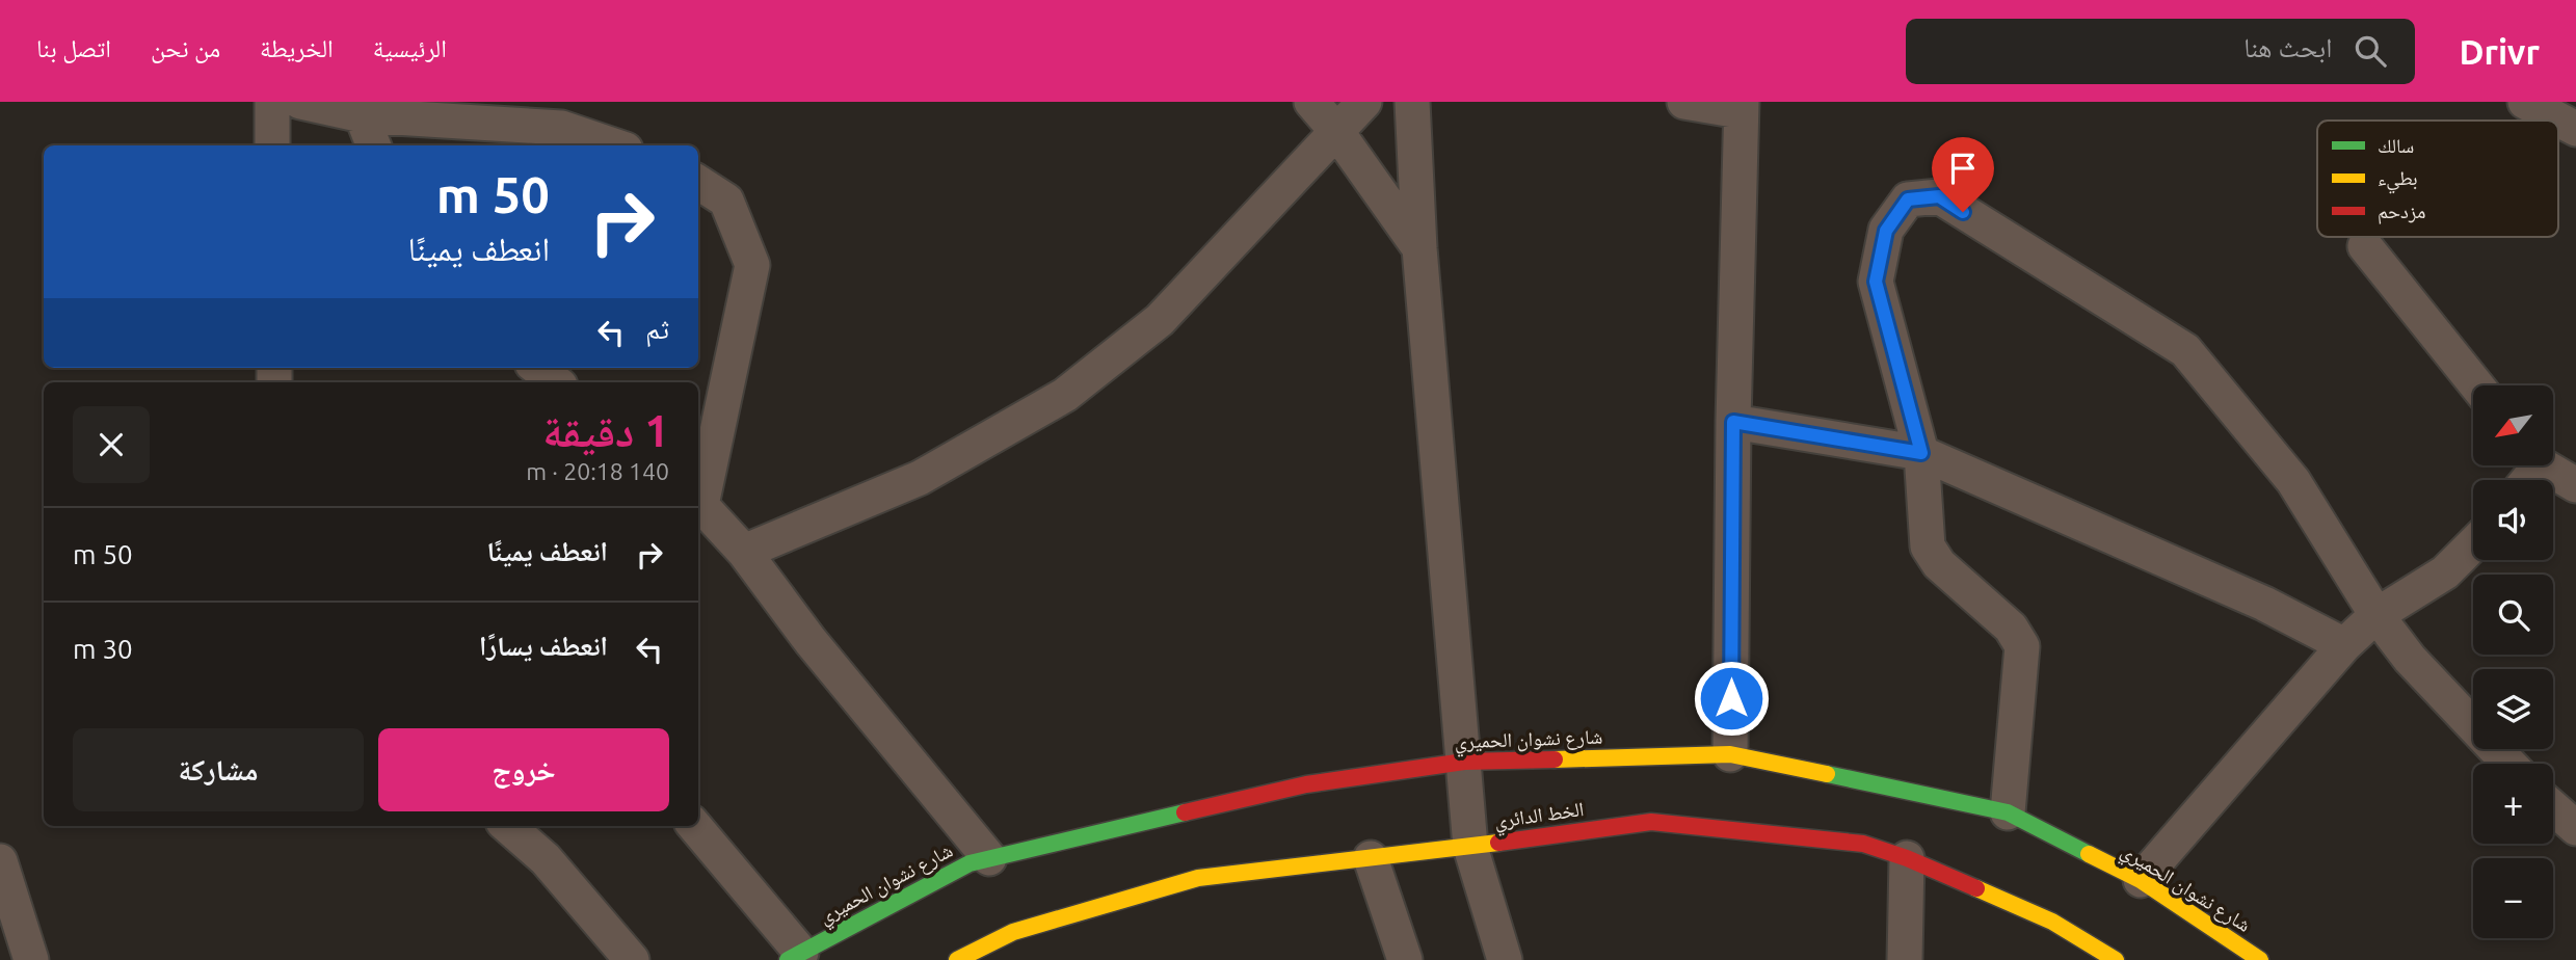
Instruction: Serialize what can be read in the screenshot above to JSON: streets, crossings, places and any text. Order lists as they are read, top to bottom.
{
  "streets": {
    "main road": ["شارع نشوان الحميري", "الخط الدائري"]
  },
  "legend": ["سالك", "بطيء", "مزدحم"],
  "north": "bottom left",
  "page": {
    "header": "Drivr",
    "search": "ابحث هنا",
    "nav": [
      "الرئيسية",
      "الخريطة",
      "من نحن",
      "اتصل بنا"
    ],
    "turn": ["50 m", "انعطف يمينًا"],
    "then": "ثم",
    "heading": ["1 دقيقة", "140 m · 20:18"],
    "map_buttons": ["+", "−"],
    "list": [
      {
        "name": "انعطف يمينًا",
        "value": "50 m"
      },
      {
        "name": "انعطف يسارًا",
        "value": "30 m"
      }
    ],
    "buttons": ["خروج", "مشاركة"]
  }
}
